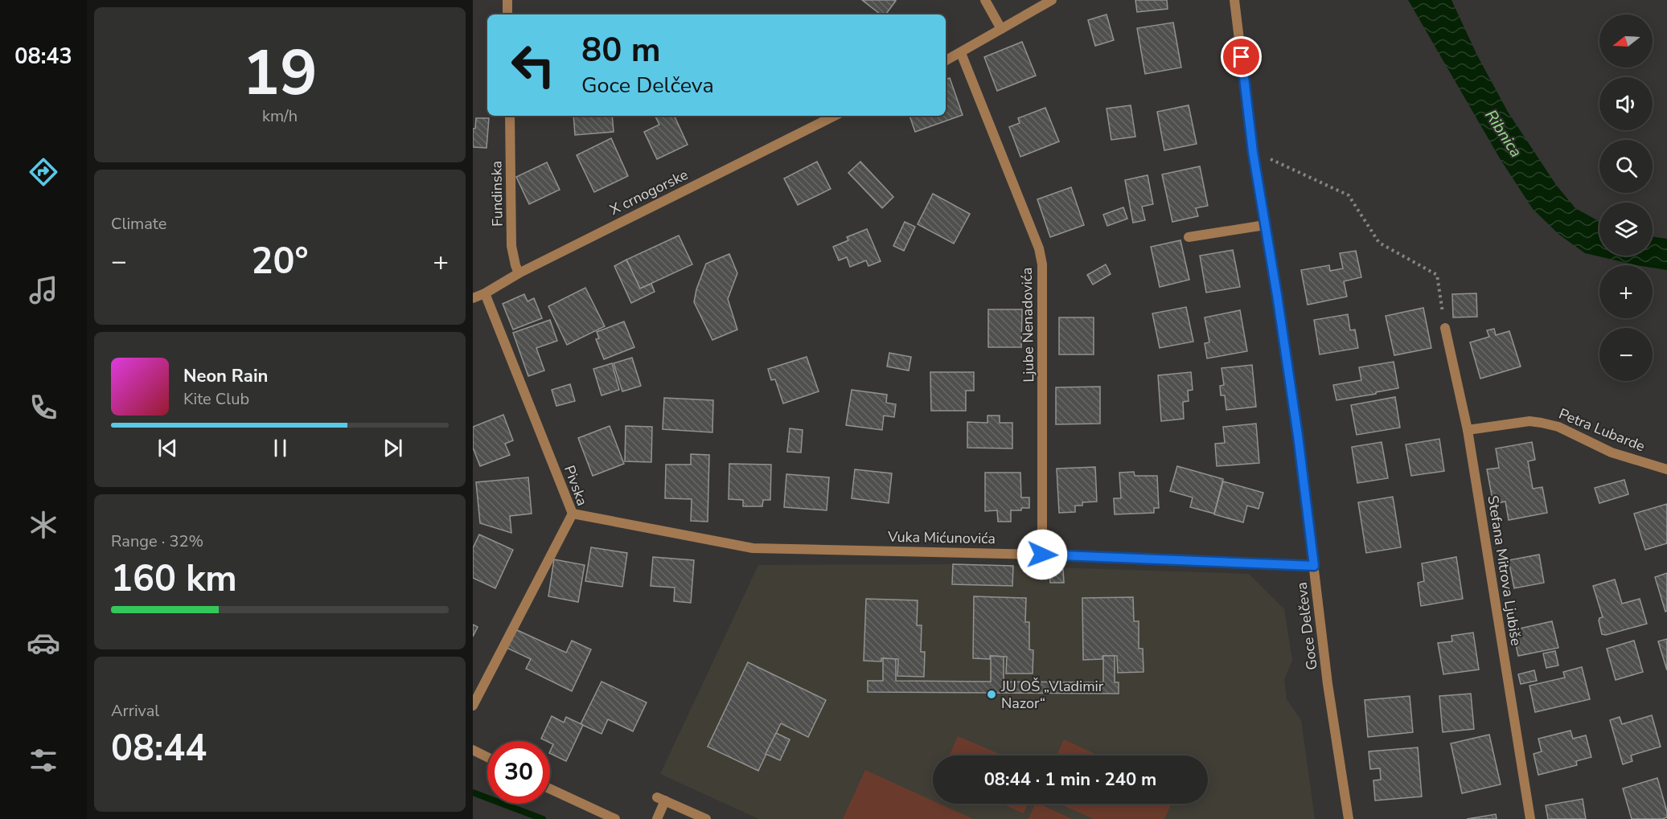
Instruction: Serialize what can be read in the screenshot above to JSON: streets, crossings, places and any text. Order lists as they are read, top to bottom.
{
  "streets": {
    "street": [
      "X crnogorske",
      "Fundinska",
      "Ljube Nenadovića",
      "Petra Lubarde",
      "Pivska",
      "Vuka Mićunovića",
      "Stefana Mitrova Ljubiše",
      "Goce Delčeva"
    ]
  },
  "crossings": [
    ["X crnogorske", "Fundinska"],
    ["X crnogorske", "Pivska"],
    ["Ljube Nenadovića", "Vuka Mićunovića"],
    ["Petra Lubarde", "Stefana Mitrova Ljubiše"],
    ["Pivska", "Vuka Mićunovića"],
    ["Vuka Mićunovića", "Goce Delčeva"]
  ],
  "water": ["Ribnica"],
  "places": ["JU OŠ „Vladimir Nazor“"],
  "north": "left",
  "page": {
    "tabs": "08:43",
    "tile": [
      ["19", "km/h"],
      "Climate",
      ["Range · 32%", "160 km"],
      ["Arrival", "08:44"]
    ],
    "map_buttons": ["+", "−"],
    "turn": ["80 m", "Goce Delčeva"],
    "heat": ["−", "20°", "+"],
    "song": ["Neon Rain", "Kite Club"],
    "limit": "30",
    "trip": "08:44 · 1 min · 240 m"
  }
}
